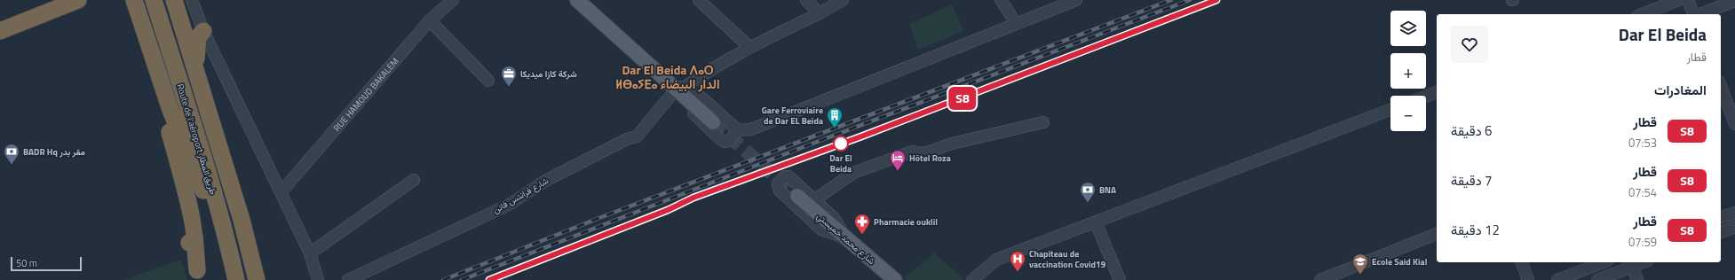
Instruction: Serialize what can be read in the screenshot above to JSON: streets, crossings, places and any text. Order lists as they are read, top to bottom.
{
  "streets": {
    "highway": ["Route de l'aéroport طريق المطار"],
    "main road": ["شارع محمد خميستي"],
    "street": ["RUE HAMOUD BAKALEM", "شارع فرانتس فانن"]
  },
  "districts": ["Dar El Beida ⴷⴰⵔ ⵍⴱⴰⵢⴹⴰ الدار البيضاء"],
  "places": {
    "office": ["شركة كازا ميديكا"],
    "building": ["Gare Ferroviaire de Dar EL Beida"],
    "other": ["Dar El Beida"],
    "bank": ["BADR Hq مقر بدر", "BNA"],
    "hotel": ["Hôtel Roza"],
    "pharmacy": ["Pharmacie ouklil"],
    "hospital": ["Chapiteau de vaccination Covid19"],
    "school or university": ["Ecole Said Kial"]
  },
  "scale_bar": "50 m",
  "page": {
    "on_map": "S8",
    "map_buttons": ["+", "−"],
    "heading": [
      ["Dar El Beida", "قطار"],
      "المغادرات"
    ],
    "list": [
      {
        "mark": "S8",
        "name": "قطار",
        "note": "07:53",
        "value": "6 دقيقة"
      },
      {
        "mark": "S8",
        "name": "قطار",
        "note": "07:54",
        "value": "7 دقيقة"
      },
      {
        "mark": "S8",
        "name": "قطار",
        "note": "07:59",
        "value": "12 دقيقة"
      }
    ],
    "scale": "50 m"
  }
}
